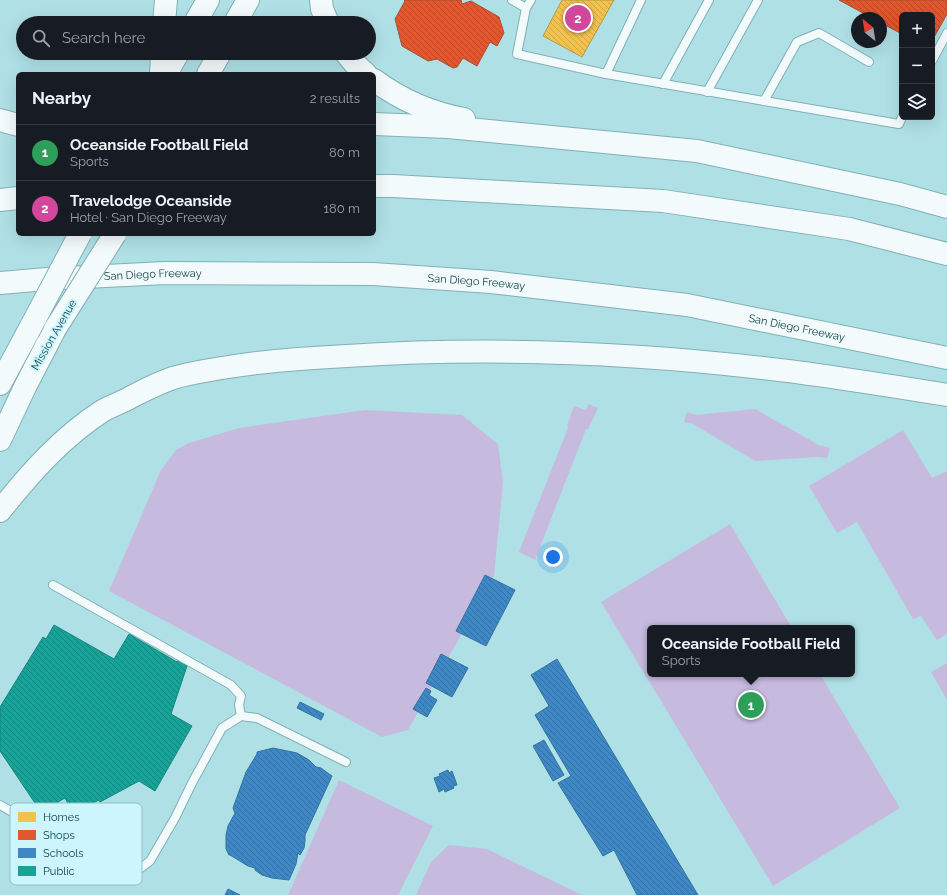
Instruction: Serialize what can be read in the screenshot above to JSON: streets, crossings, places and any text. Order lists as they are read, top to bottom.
{
  "streets": {
    "main road": ["San Diego Freeway", "Mission Avenue"]
  },
  "legend": [
    "Homes",
    "Shops",
    "Schools",
    "Public"
  ],
  "north": "top left",
  "page": {
    "pins": ["2", "1"],
    "map_buttons": ["+", "−"],
    "search": "Search here",
    "heading": ["Nearby", "2 results"],
    "list": [
      {
        "mark": "1",
        "name": "Oceanside Football Field",
        "note": "Sports",
        "value": "80 m"
      },
      {
        "mark": "2",
        "name": "Travelodge Oceanside",
        "note": "Hotel · San Diego Freeway",
        "value": "180 m"
      }
    ],
    "popup": ["Oceanside Football Field", "Sports"]
  }
}
